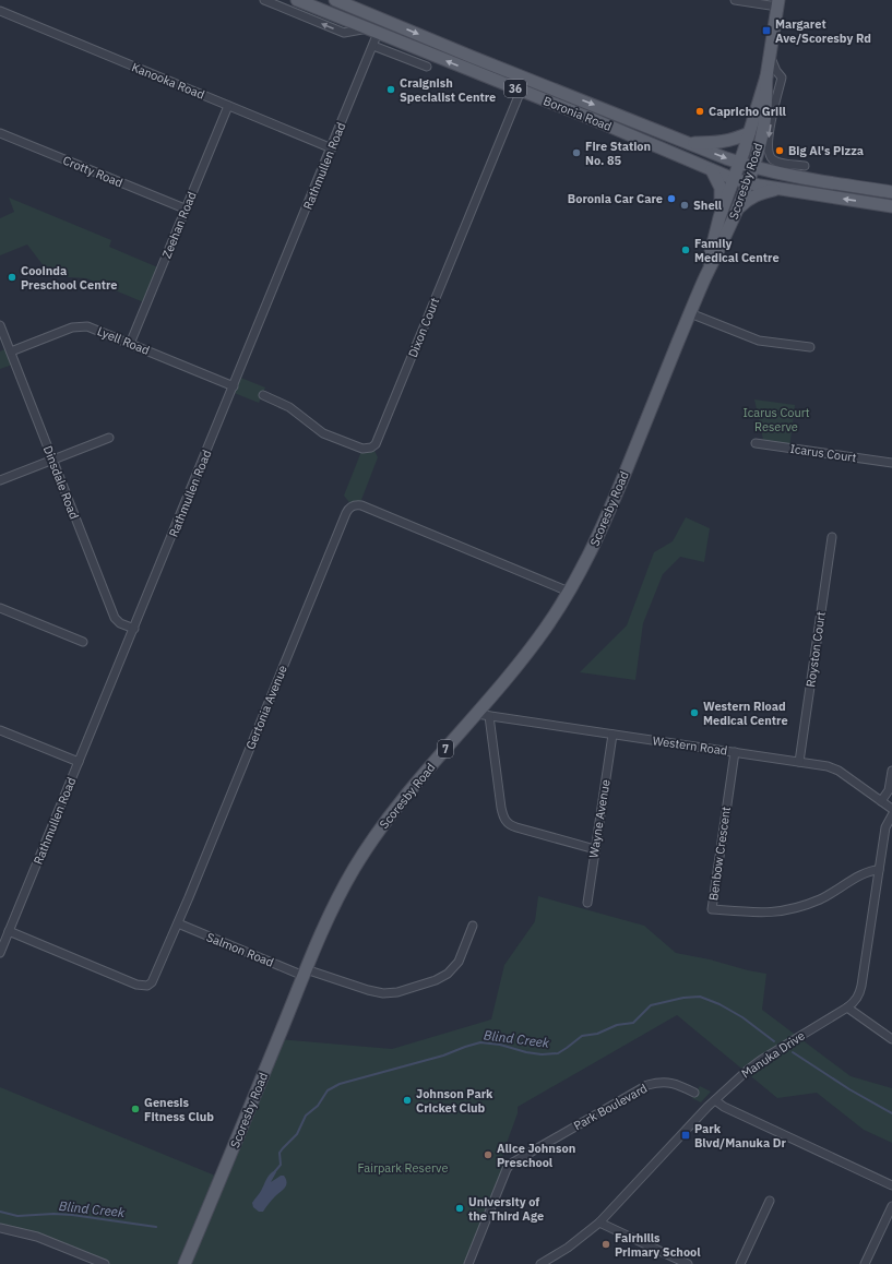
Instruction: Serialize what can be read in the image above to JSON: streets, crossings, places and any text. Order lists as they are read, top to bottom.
{
  "streets": {
    "main road": [
      "36",
      "Boronia Road",
      "Scoresby Road",
      "7"
    ],
    "street": [
      "Kanooka Road",
      "Rathmullen Road",
      "Crotty Road",
      "Zeehan Road",
      "Dixon Court",
      "Lyell Road",
      "Icarus Court",
      "Dinsdale Road",
      "Royston Court",
      "Gertonia Avenue",
      "Western Road",
      "Wayne Avenue",
      "Benbow Crescent",
      "Salmon Road",
      "Manuka Drive",
      "Park Boulevard"
    ]
  },
  "crossings": [
    ["Kanooka Road", "Rathmullen Road"],
    ["Kanooka Road", "Zeehan Road"],
    ["Boronia Road", "Rathmullen Road"],
    ["Boronia Road", "Scoresby Road"],
    ["Boronia Road", "Dixon Court"],
    ["Rathmullen Road", "Lyell Road"],
    ["Rathmullen Road", "Dinsdale Road"],
    ["Rathmullen Road", "Gertonia Avenue"],
    ["Crotty Road", "Zeehan Road"],
    ["Scoresby Road", "Gertonia Avenue"],
    ["Scoresby Road", "Western Road"],
    ["Scoresby Road", "Salmon Road"],
    ["Zeehan Road", "Lyell Road"],
    ["Lyell Road", "Dinsdale Road"],
    ["Royston Court", "Western Road"],
    ["Gertonia Avenue", "Salmon Road"],
    ["Western Road", "Wayne Avenue"],
    ["Western Road", "Benbow Crescent"],
    ["Benbow Crescent", "Manuka Drive"]
  ],
  "water": ["Blind Creek"],
  "parks": ["Icarus Court Reserve", "Fairpark Reserve"],
  "places": {
    "transit": ["Margaret Ave/Scoresby Rd", "Park Blvd/Manuka Dr"],
    "other": [
      "Craignish Specialist Centre",
      "Capricho Grill",
      "Big Al's Pizza",
      "Fire Station No. 85",
      "Boronia Car Care",
      "Shell",
      "Family Medical Centre",
      "Cooinda Preschool Centre",
      "Western Rioad Medical Centre",
      "Johnson Park Cricket Club",
      "Genesis Fitness Club",
      "Alice Johnson Preschool",
      "University of the Third Age",
      "Fairhills Primary School"
    ]
  }
}
